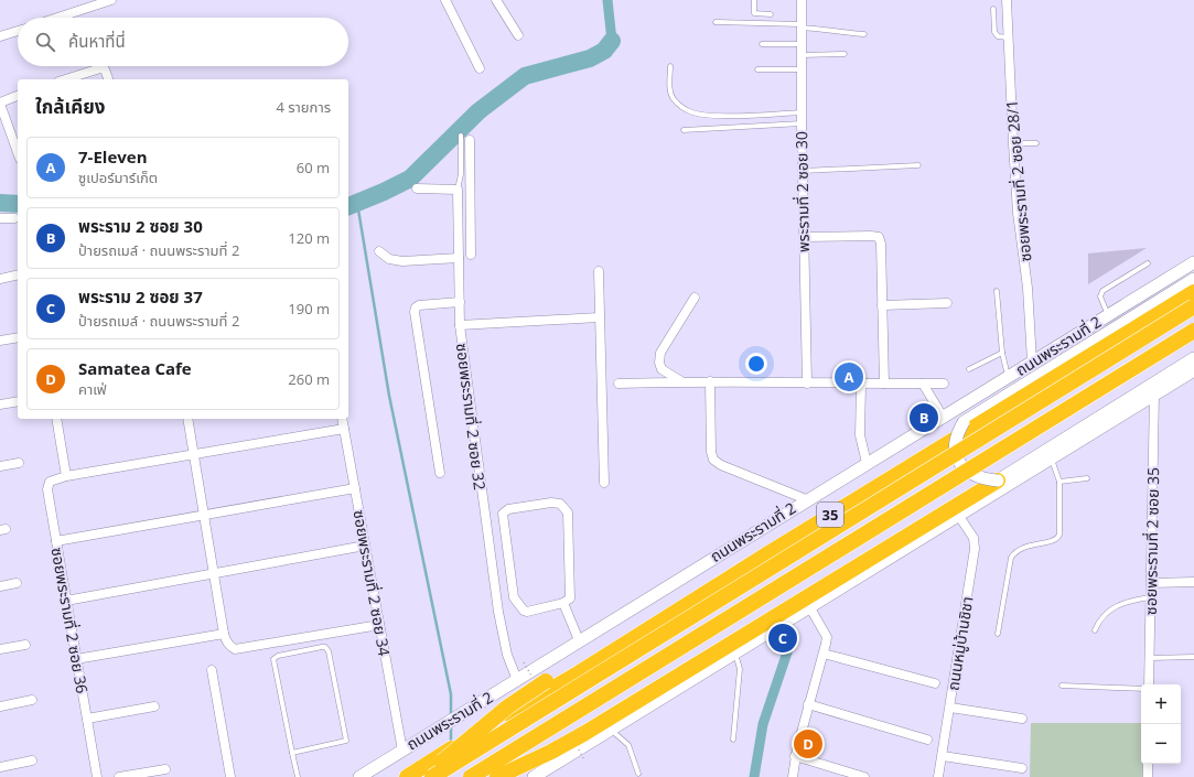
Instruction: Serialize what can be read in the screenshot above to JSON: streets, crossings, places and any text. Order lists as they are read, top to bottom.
{
  "streets": {
    "highway": ["ถนนพระรามที่ 2", "35"],
    "street": [
      "ซอยพระรามที่ 2 ซอย 28/1",
      "พระรามที่ 2 ซอย 30",
      "ซอยพระรามที่ 2 ซอย 32",
      "ซอยพระรามที่ 2 ซอย 35",
      "ซอยพระรามที่ 2 ซอย 34",
      "ซอยพระรามที่ 2 ซอย 36",
      "ถนนหมู่บ้านชิชา"
    ]
  },
  "crossings": [
    ["ซอยพระรามที่ 2 ซอย 28/1", "ถนนพระรามที่ 2"],
    ["ถนนพระรามที่ 2", "ซอยพระรามที่ 2 ซอย 32"],
    ["ถนนพระรามที่ 2", "ซอยพระรามที่ 2 ซอย 34"]
  ],
  "page": {
    "search": "ค้นหาที่นี่",
    "heading": ["ใกล้เคียง", "4 รายการ"],
    "list": [
      {
        "mark": "A",
        "name": "7-Eleven",
        "note": "ซูเปอร์มาร์เก็ต",
        "value": "60 m"
      },
      {
        "mark": "B",
        "name": "พระราม 2 ซอย 30",
        "note": "ป้ายรถเมล์ · ถนนพระรามที่ 2",
        "value": "120 m"
      },
      {
        "mark": "C",
        "name": "พระราม 2 ซอย 37",
        "note": "ป้ายรถเมล์ · ถนนพระรามที่ 2",
        "value": "190 m"
      },
      {
        "mark": "D",
        "name": "Samatea Cafe",
        "note": "คาเฟ่",
        "value": "260 m"
      }
    ],
    "pins": [
      "A",
      "B",
      "C",
      "D"
    ],
    "map_buttons": ["+", "−"]
  }
}
